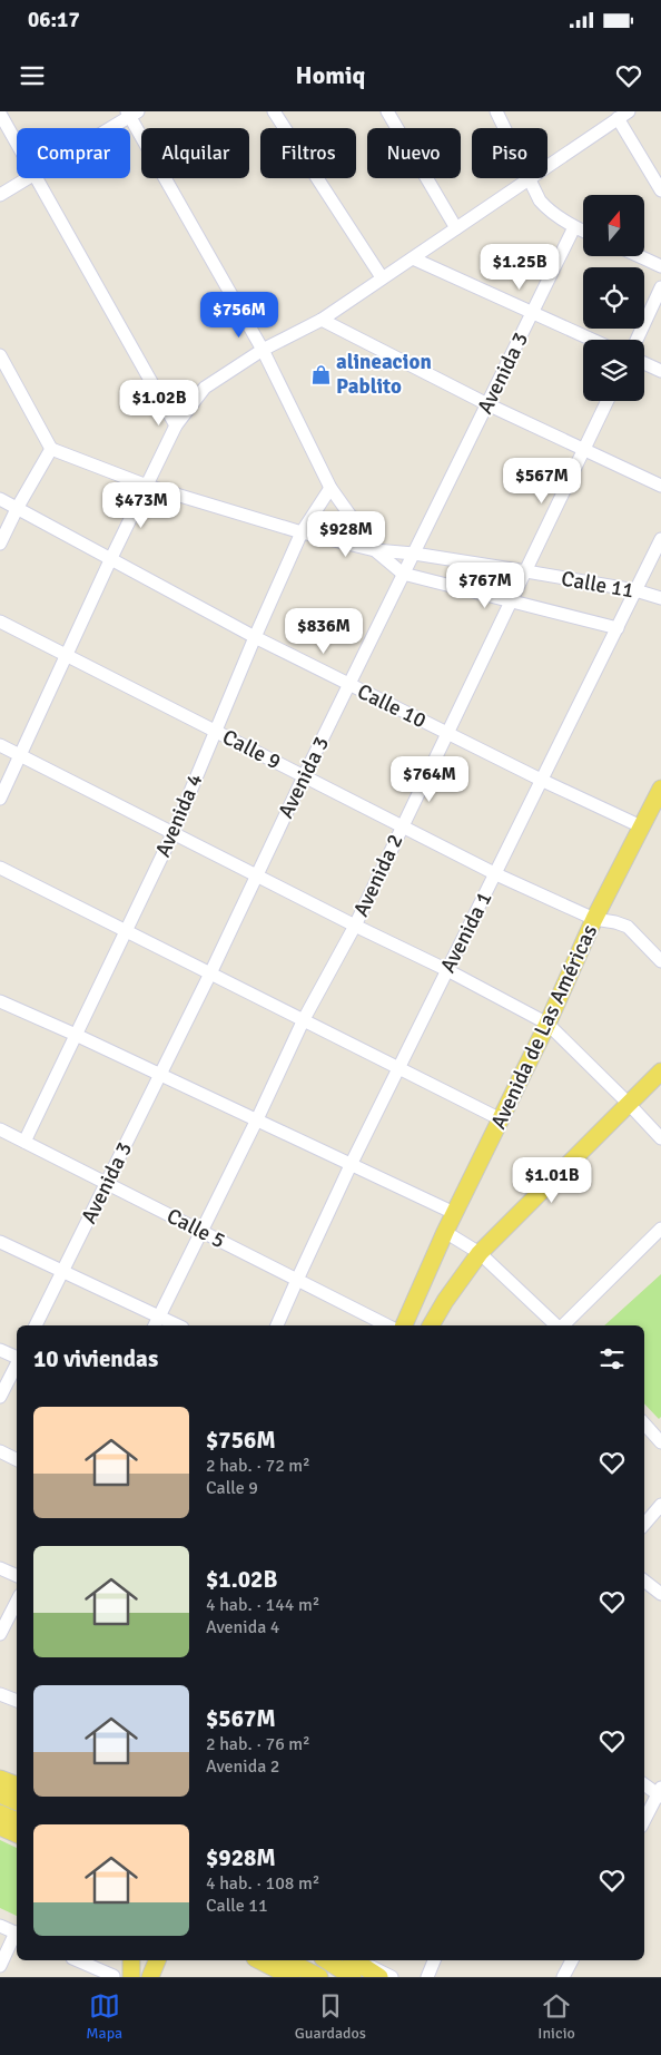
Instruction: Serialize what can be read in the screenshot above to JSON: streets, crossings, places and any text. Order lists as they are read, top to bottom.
{
  "streets": {
    "main road": ["Avenida de Las Américas"],
    "street": [
      "Avenida 3",
      "Calle 11",
      "Calle 10",
      "Calle 9",
      "Avenida 4",
      "Avenida 2",
      "Avenida 1",
      "Calle 5"
    ]
  },
  "crossings": [
    ["Avenida 3", "Calle 11"],
    ["Avenida 3", "Calle 10"],
    ["Avenida 3", "Calle 9"],
    ["Avenida 3", "Calle 5"],
    ["Calle 11", "Avenida 4"],
    ["Calle 11", "Avenida 2"],
    ["Calle 11", "Avenida 1"],
    ["Calle 10", "Avenida 4"],
    ["Calle 10", "Avenida 2"],
    ["Calle 10", "Avenida 1"],
    ["Calle 10", "Avenida de Las Américas"],
    ["Calle 9", "Avenida 4"],
    ["Calle 9", "Avenida 2"],
    ["Calle 9", "Avenida 1"],
    ["Calle 9", "Avenida de Las Américas"],
    ["Avenida 4", "Calle 5"],
    ["Avenida 2", "Calle 5"],
    ["Avenida 1", "Calle 5"]
  ],
  "places": {
    "shop": ["alineacion Pablito"]
  },
  "north": "top",
  "page": {
    "status": "06:17",
    "header": "Homiq",
    "chip": [
      "Comprar",
      "Alquilar",
      "Filtros",
      "Nuevo",
      "Piso"
    ],
    "price": [
      "$1.25B",
      "$756M",
      "$1.02B",
      "$567M",
      "$473M",
      "$928M",
      "$767M",
      "$836M",
      "$764M",
      "$1.01B"
    ],
    "heading": "10 viviendas",
    "list": [
      {
        "name": "$756M",
        "note": "2 hab. · 72 m² · Calle 9"
      },
      {
        "name": "$1.02B",
        "note": "4 hab. · 144 m² · Avenida 4"
      },
      {
        "name": "$567M",
        "note": "2 hab. · 76 m² · Avenida 2"
      },
      {
        "name": "$928M",
        "note": "4 hab. · 108 m² · Calle 11"
      }
    ],
    "tabs": ["Mapa", "Guardados", "Inicio"]
  }
}
